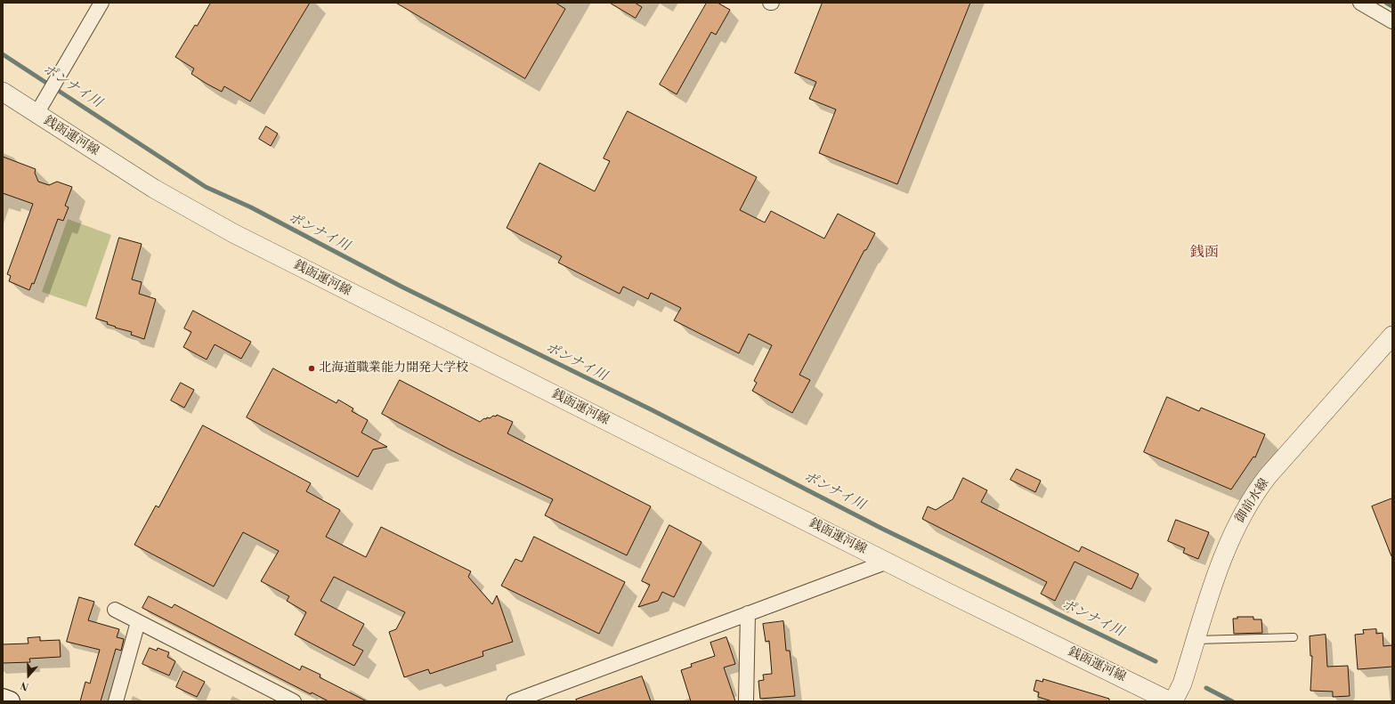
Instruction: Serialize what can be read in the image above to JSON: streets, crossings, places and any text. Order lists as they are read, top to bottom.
{
  "streets": {
    "street": ["銭函運河線", "御前水線"]
  },
  "districts": ["銭函"],
  "water": ["ポンナイ川"],
  "places": ["北海道職業能力開発大学校"],
  "north": "bottom"
}
